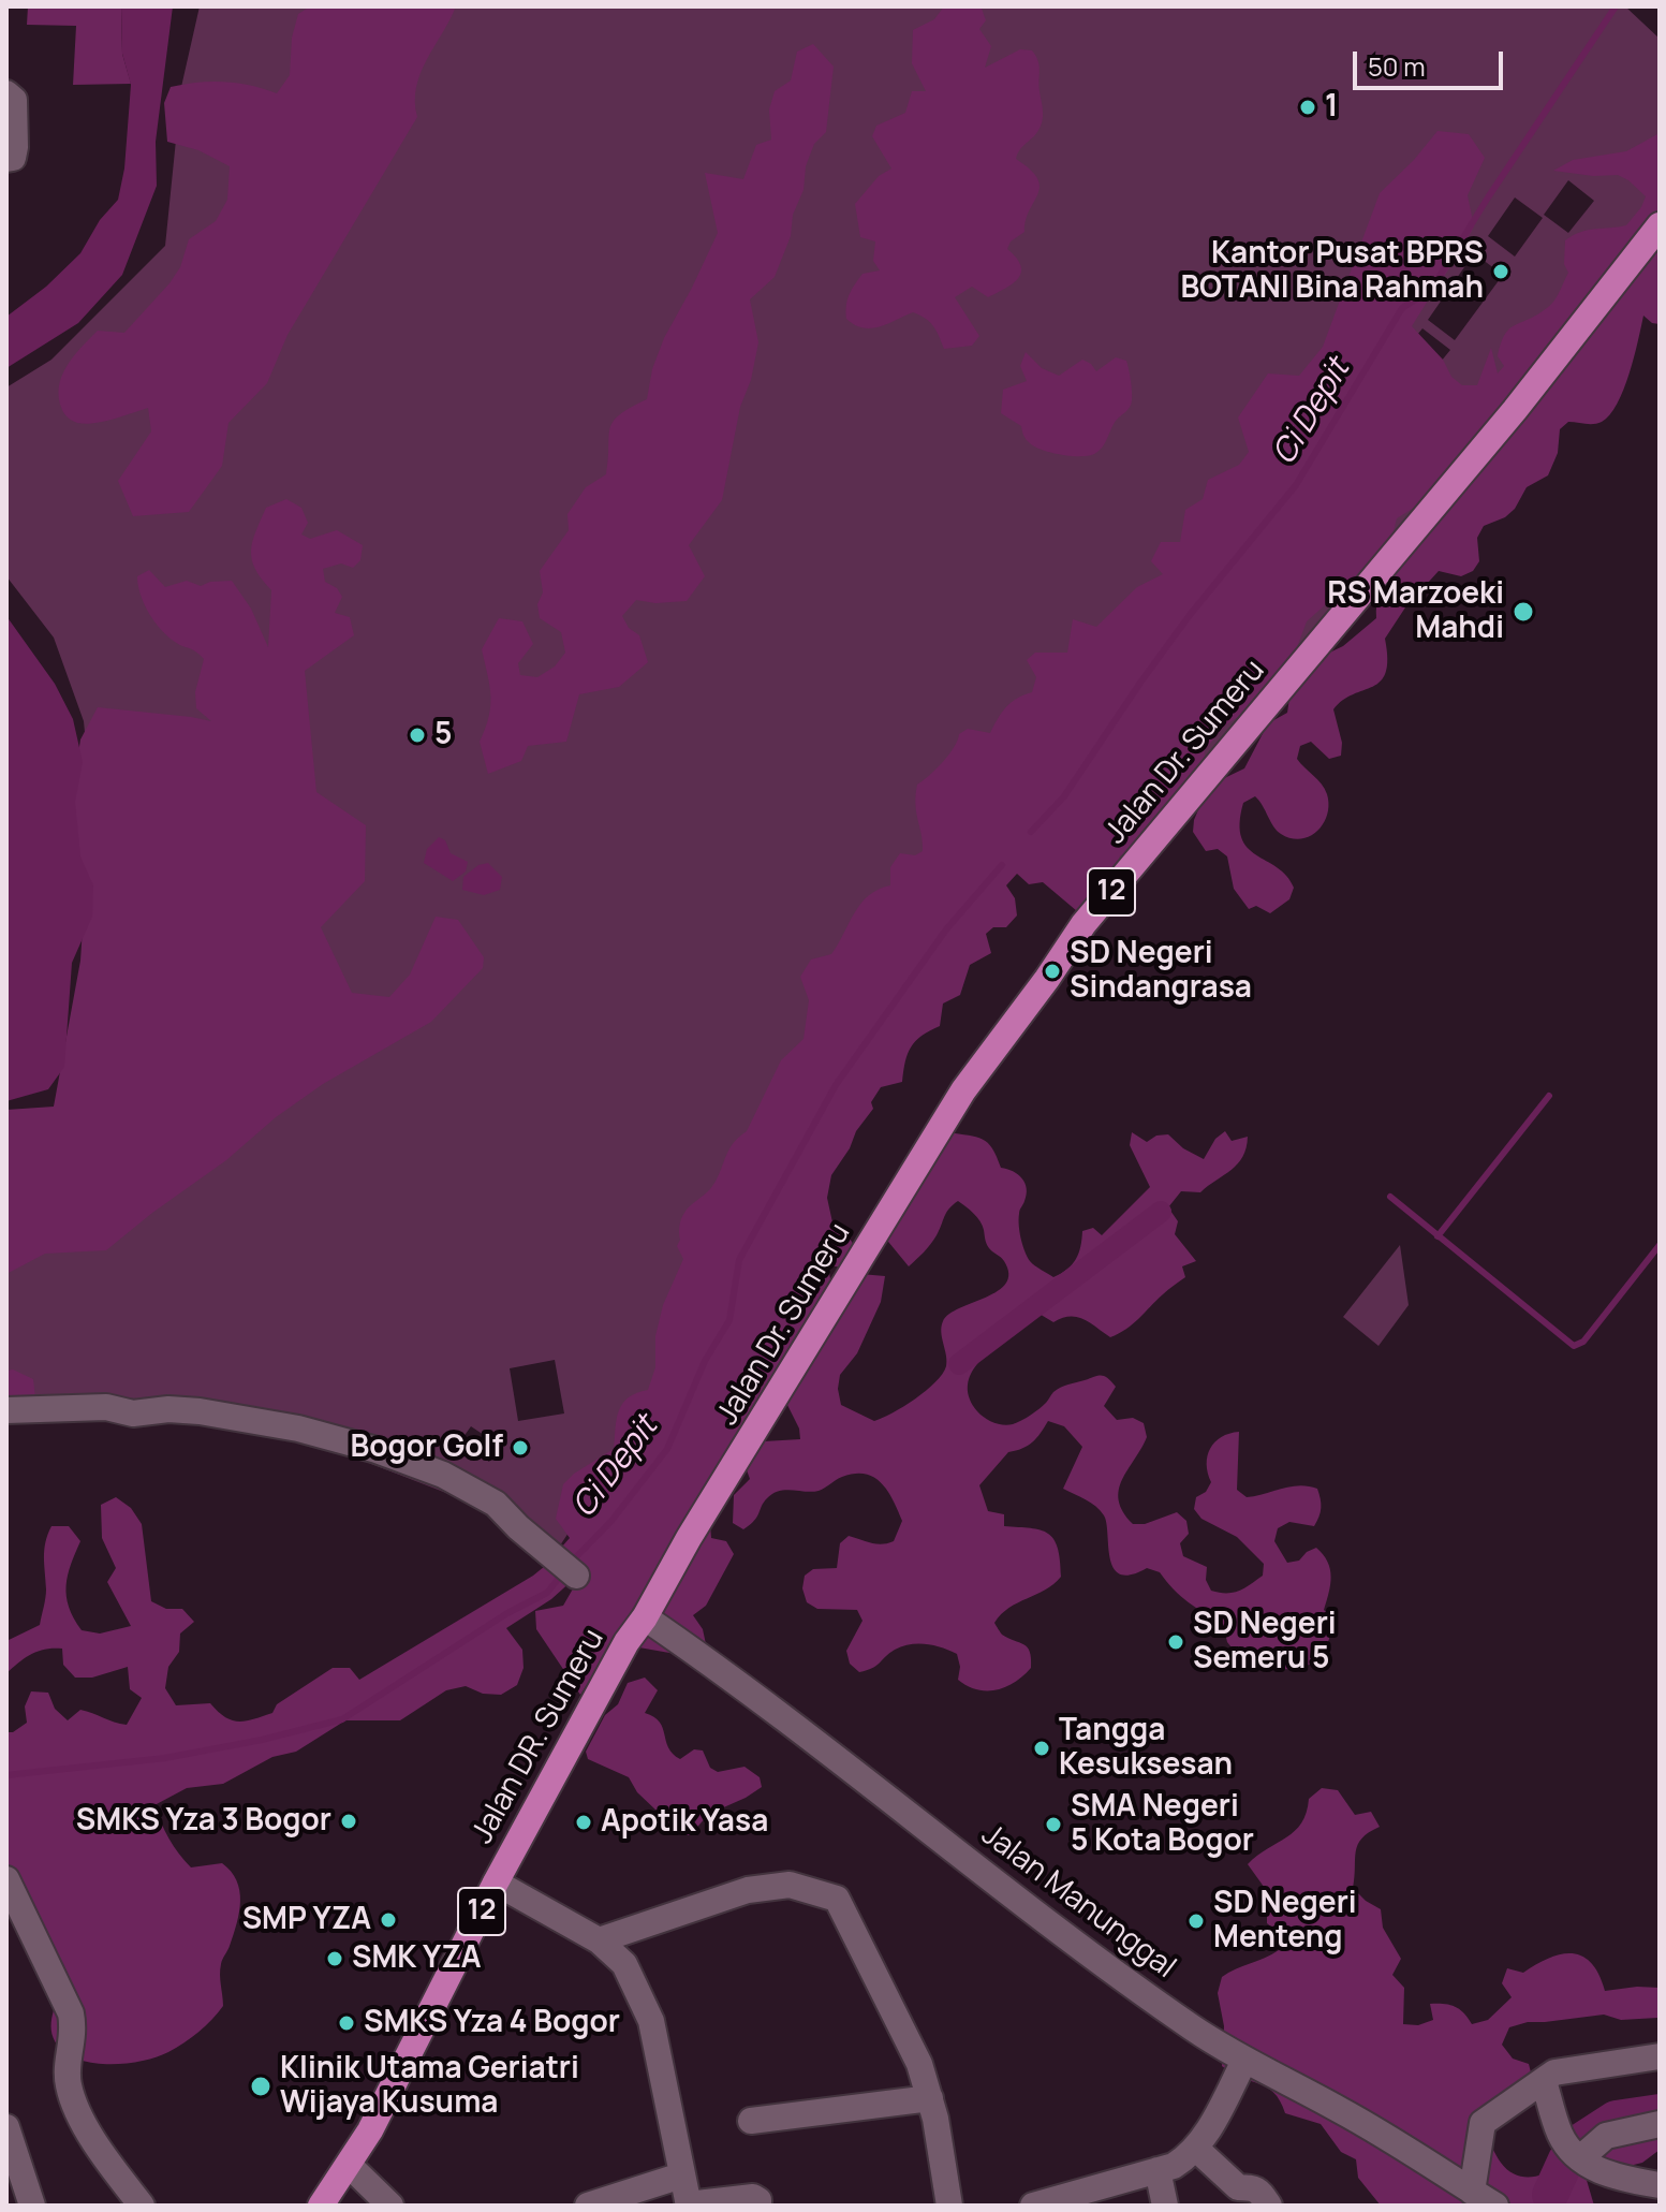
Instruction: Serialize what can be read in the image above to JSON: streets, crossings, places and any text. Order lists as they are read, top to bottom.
{
  "streets": {
    "main road": ["Jalan Dr. Sumeru", "12", "Jalan DR. Sumeru"],
    "street": ["Jalan Manunggal"]
  },
  "crossings": [
    ["Jalan Dr. Sumeru", "Jalan DR. Sumeru"],
    ["Jalan Dr. Sumeru", "Jalan Manunggal"],
    ["Jalan DR. Sumeru", "Jalan Manunggal"]
  ],
  "water": ["Ci Depit"],
  "places": [
    "1",
    "Kantor Pusat BPRS BOTANI Bina Rahmah",
    "RS Marzoeki Mahdi",
    "5",
    "SD Negeri Sindangrasa",
    "Bogor Golf",
    "SD Negeri Semeru 5",
    "Tangga Kesuksesan",
    "SMKS Yza 3 Bogor",
    "Apotik Yasa",
    "SMA Negeri 5 Kota Bogor",
    "SMP YZA",
    "SD Negeri Menteng",
    "SMK YZA",
    "SMKS Yza 4 Bogor",
    "Klinik Utama Geriatri Wijaya Kusuma"
  ],
  "scale_bar": "50 m"
}
